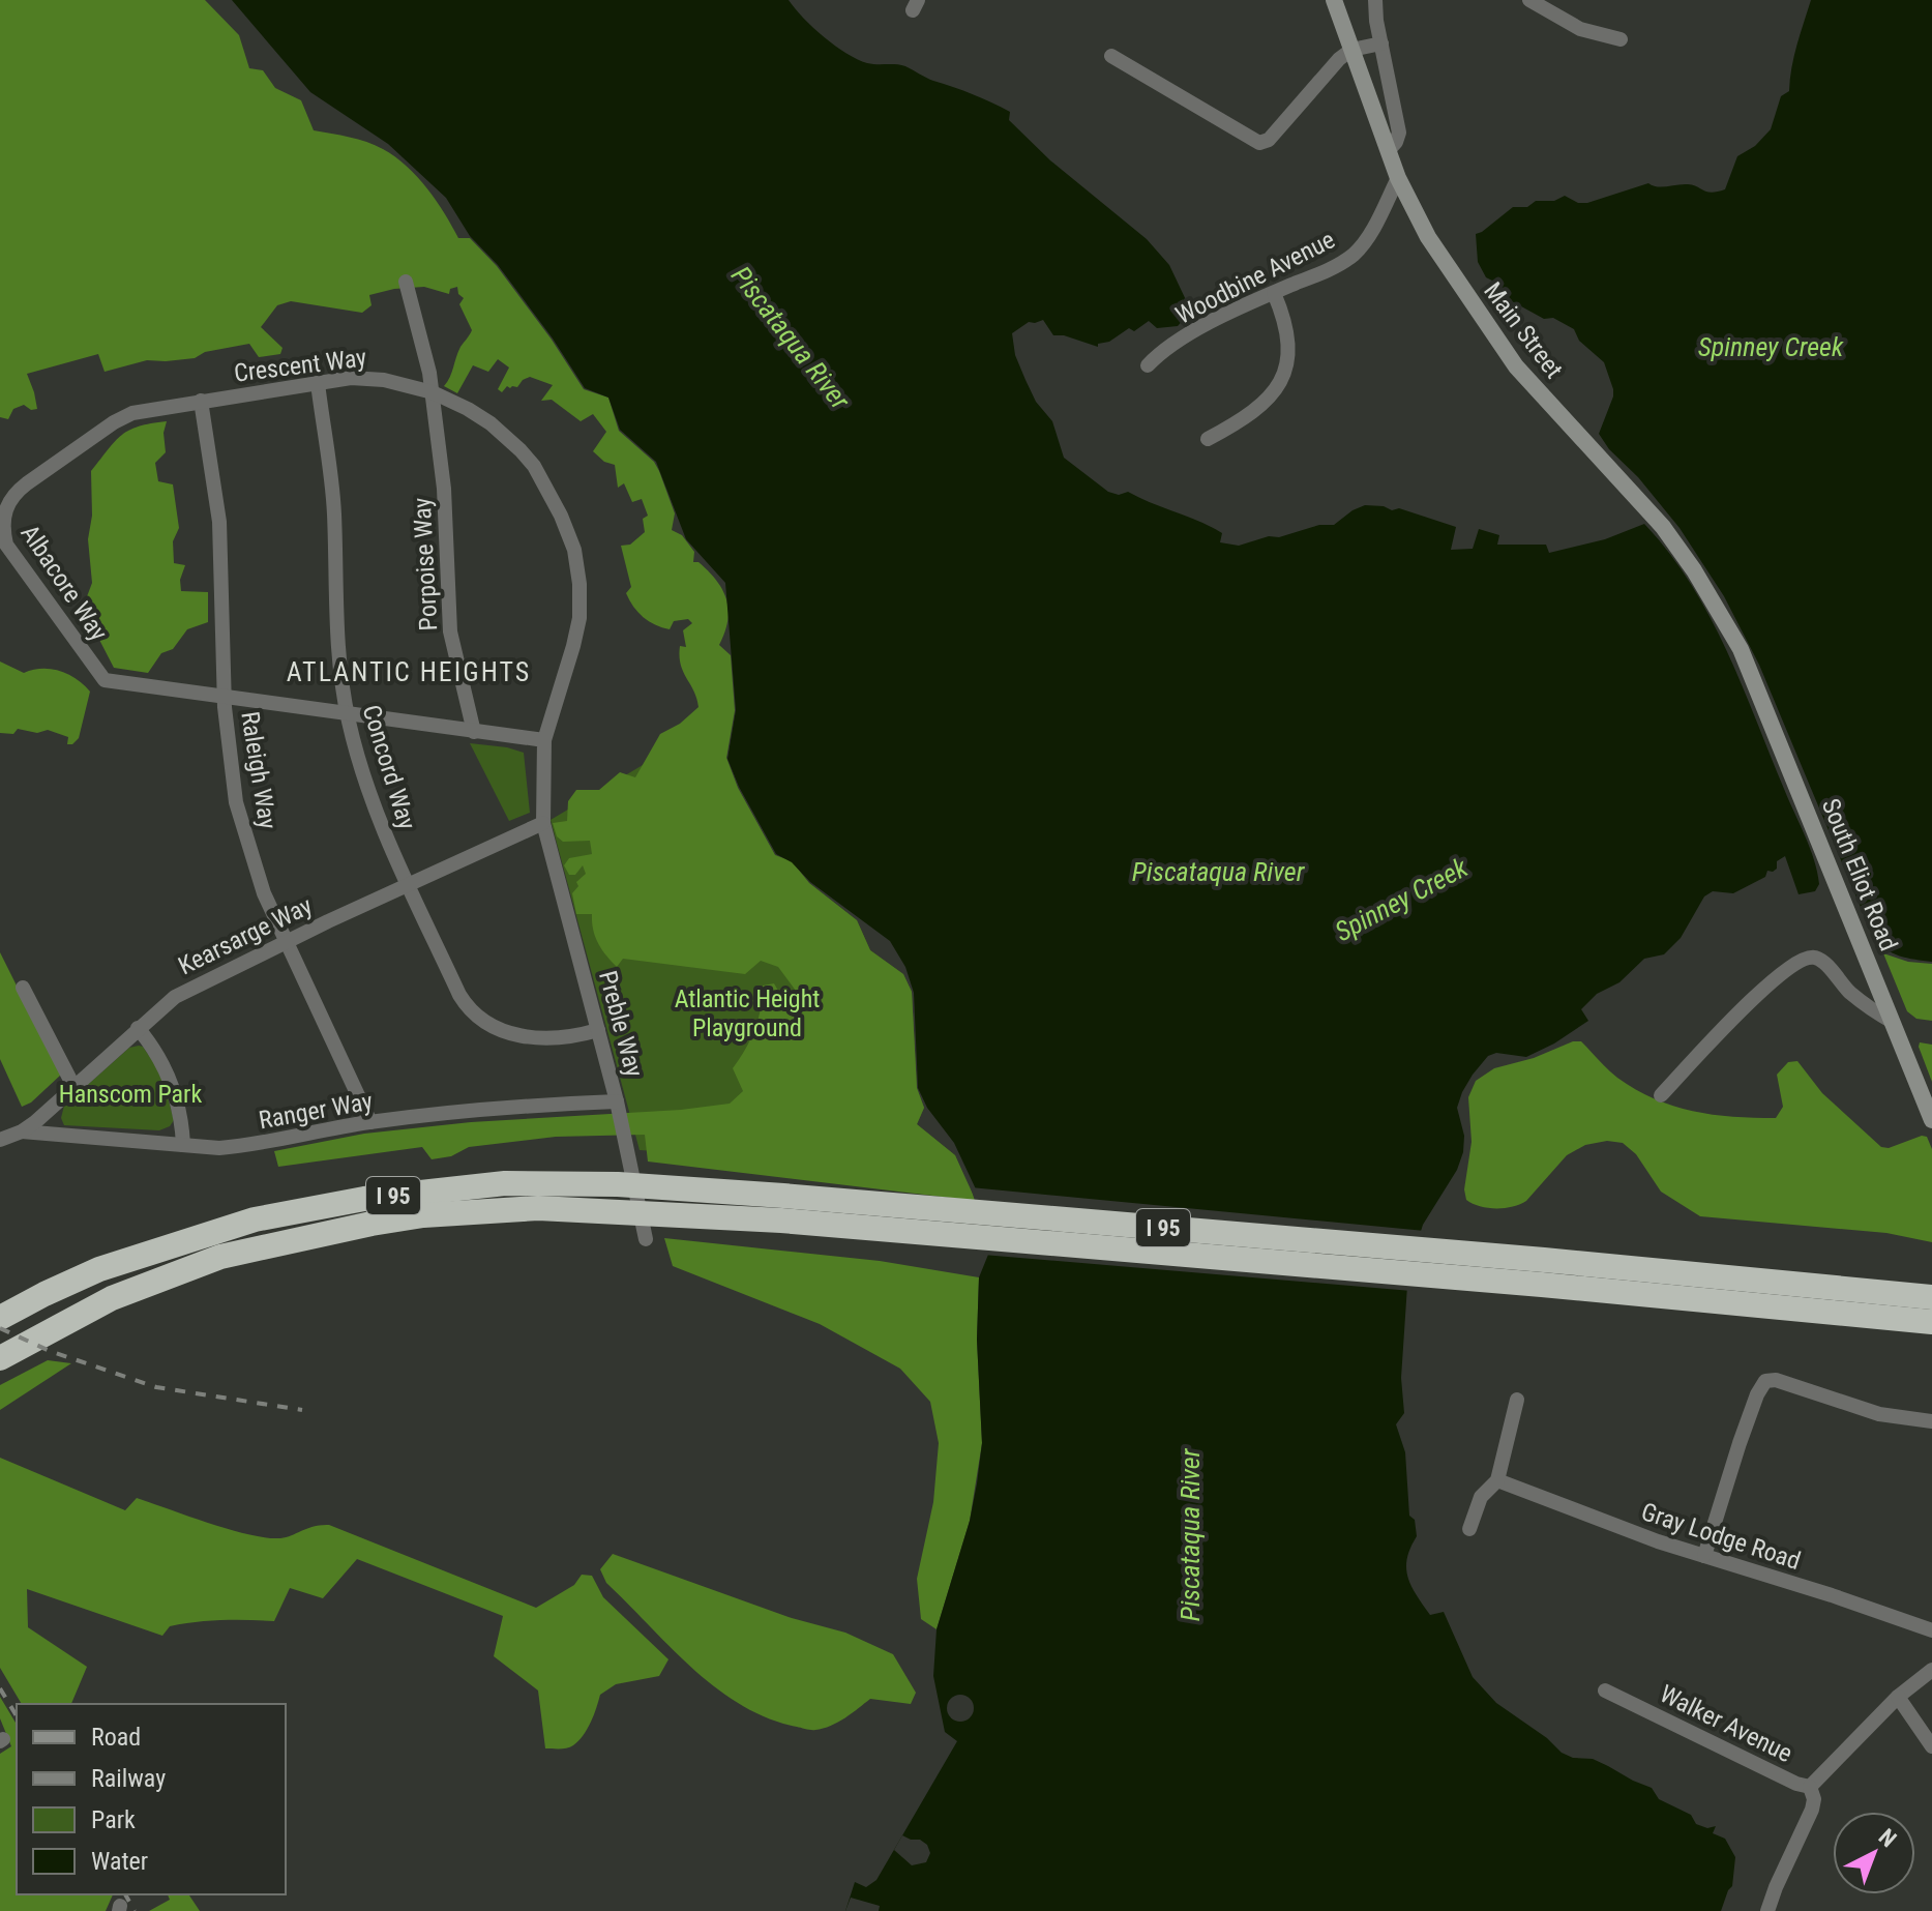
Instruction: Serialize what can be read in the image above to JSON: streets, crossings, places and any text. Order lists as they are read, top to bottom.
{
  "streets": {
    "highway": ["I 95"],
    "main road": ["Main Street", "South Eliot Road"],
    "street": [
      "Woodbine Avenue",
      "Crescent Way",
      "Porpoise Way",
      "Albacore Way",
      "Concord Way",
      "Raleigh Way",
      "Kearsarge Way",
      "Preble Way",
      "Ranger Way",
      "Gray Lodge Road",
      "Walker Avenue"
    ]
  },
  "crossings": [
    ["Woodbine Avenue", "Main Street"],
    ["Main Street", "South Eliot Road"],
    ["Crescent Way", "Porpoise Way"],
    ["Crescent Way", "Albacore Way"],
    ["Crescent Way", "Concord Way"],
    ["Crescent Way", "Raleigh Way"],
    ["Crescent Way", "Kearsarge Way"],
    ["Crescent Way", "Preble Way"],
    ["Albacore Way", "Raleigh Way"],
    ["Concord Way", "Kearsarge Way"],
    ["Concord Way", "Preble Way"],
    ["Raleigh Way", "Kearsarge Way"],
    ["Raleigh Way", "Ranger Way"],
    ["Kearsarge Way", "Preble Way"],
    ["Kearsarge Way", "Ranger Way"],
    ["Preble Way", "Ranger Way"]
  ],
  "districts": ["ATLANTIC HEIGHTS"],
  "water": ["Piscataqua River", "Spinney Creek"],
  "parks": ["Atlantic Height Playground", "Hanscom Park"],
  "legend": [
    "Road",
    "Railway",
    "Park",
    "Water"
  ],
  "north": "top right"
}
